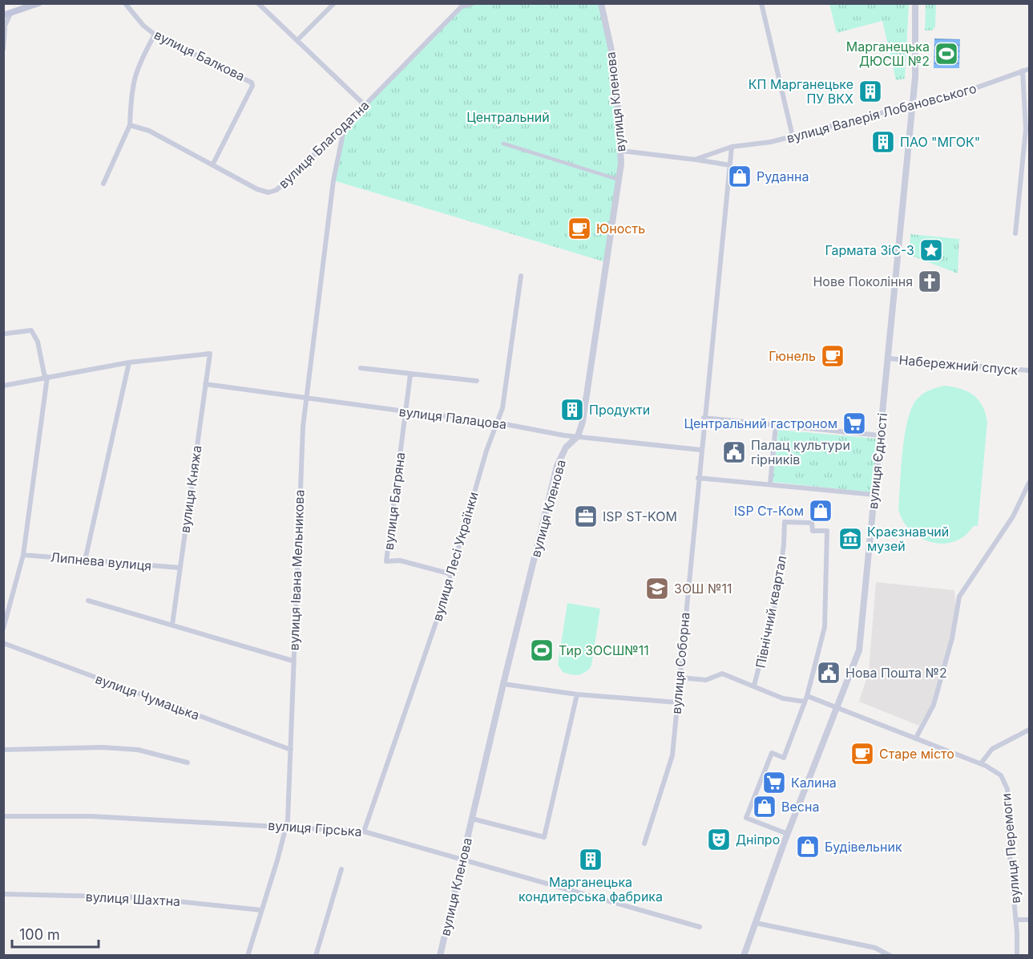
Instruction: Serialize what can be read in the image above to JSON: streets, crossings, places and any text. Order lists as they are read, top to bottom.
{
  "streets": {
    "street": [
      "вулиця Балкова",
      "вулиця Кленова",
      "вулиця Валерія Лобановського",
      "вулиця Благодатна",
      "Набережний спуск",
      "вулиця Палацова",
      "вулиця Єдності",
      "вулиця Княжа",
      "вулиця Багряна",
      "вулиця Лесі Українки",
      "Липнева вулиця",
      "вулиця Івана Мельникова",
      "Північний квартал",
      "вулиця Соборна",
      "вулиця Чумацька",
      "вулиця Гірська",
      "вулиця Перемоги",
      "вулиця Шахтна"
    ]
  },
  "crossings": [
    ["вулиця Балкова", "вулиця Благодатна"],
    ["вулиця Кленова", "вулиця Палацова"],
    ["вулиця Кленова", "вулиця Гірська"],
    ["вулиця Валерія Лобановського", "вулиця Єдності"],
    ["вулиця Валерія Лобановського", "вулиця Соборна"],
    ["вулиця Благодатна", "вулиця Івана Мельникова"],
    ["Набережний спуск", "вулиця Єдності"],
    ["вулиця Палацова", "вулиця Княжа"],
    ["вулиця Палацова", "вулиця Багряна"],
    ["вулиця Палацова", "вулиця Лесі Українки"],
    ["вулиця Палацова", "вулиця Івана Мельникова"],
    ["вулиця Палацова", "вулиця Соборна"],
    ["вулиця Єдності", "Північний квартал"],
    ["вулиця Єдності", "вулиця Перемоги"],
    ["вулиця Княжа", "Липнева вулиця"],
    ["вулиця Багряна", "вулиця Лесі Українки"],
    ["вулиця Лесі Українки", "вулиця Гірська"],
    ["вулиця Івана Мельникова", "вулиця Чумацька"],
    ["вулиця Івана Мельникова", "вулиця Гірська"],
    ["вулиця Івана Мельникова", "вулиця Шахтна"],
    ["Північний квартал", "вулиця Соборна"],
    ["Північний квартал", "вулиця Перемоги"]
  ],
  "parks": ["Центральний"],
  "places": {
    "sports": ["Марганецька ДЮСШ №2", "Тир ЗОСШ№11"],
    "building": [
      "КП Марганецьке ПУ ВКХ",
      "ПАО \"МГОК\"",
      "Продукти",
      "Марганецька кондитерська фабрика"
    ],
    "shop": [
      "Руданна",
      "ISP Ст-Ком",
      "Весна",
      "Будівельник"
    ],
    "cafe": ["Юность", "Гюнель", "Старе місто"],
    "place": ["Гармата ЗіС-3"],
    "church": ["Нове Покоління"],
    "supermarket": ["Центральний гастроном", "Калина"],
    "public building": ["Палац культури гірників", "Нова Пошта №2"],
    "office": ["ISP ST-KOM"],
    "museum": ["Краєзнавчий музей"],
    "school or university": ["ЗОШ №11"],
    "theatre": ["Дніпро"]
  },
  "scale_bar": "100 m"
}
